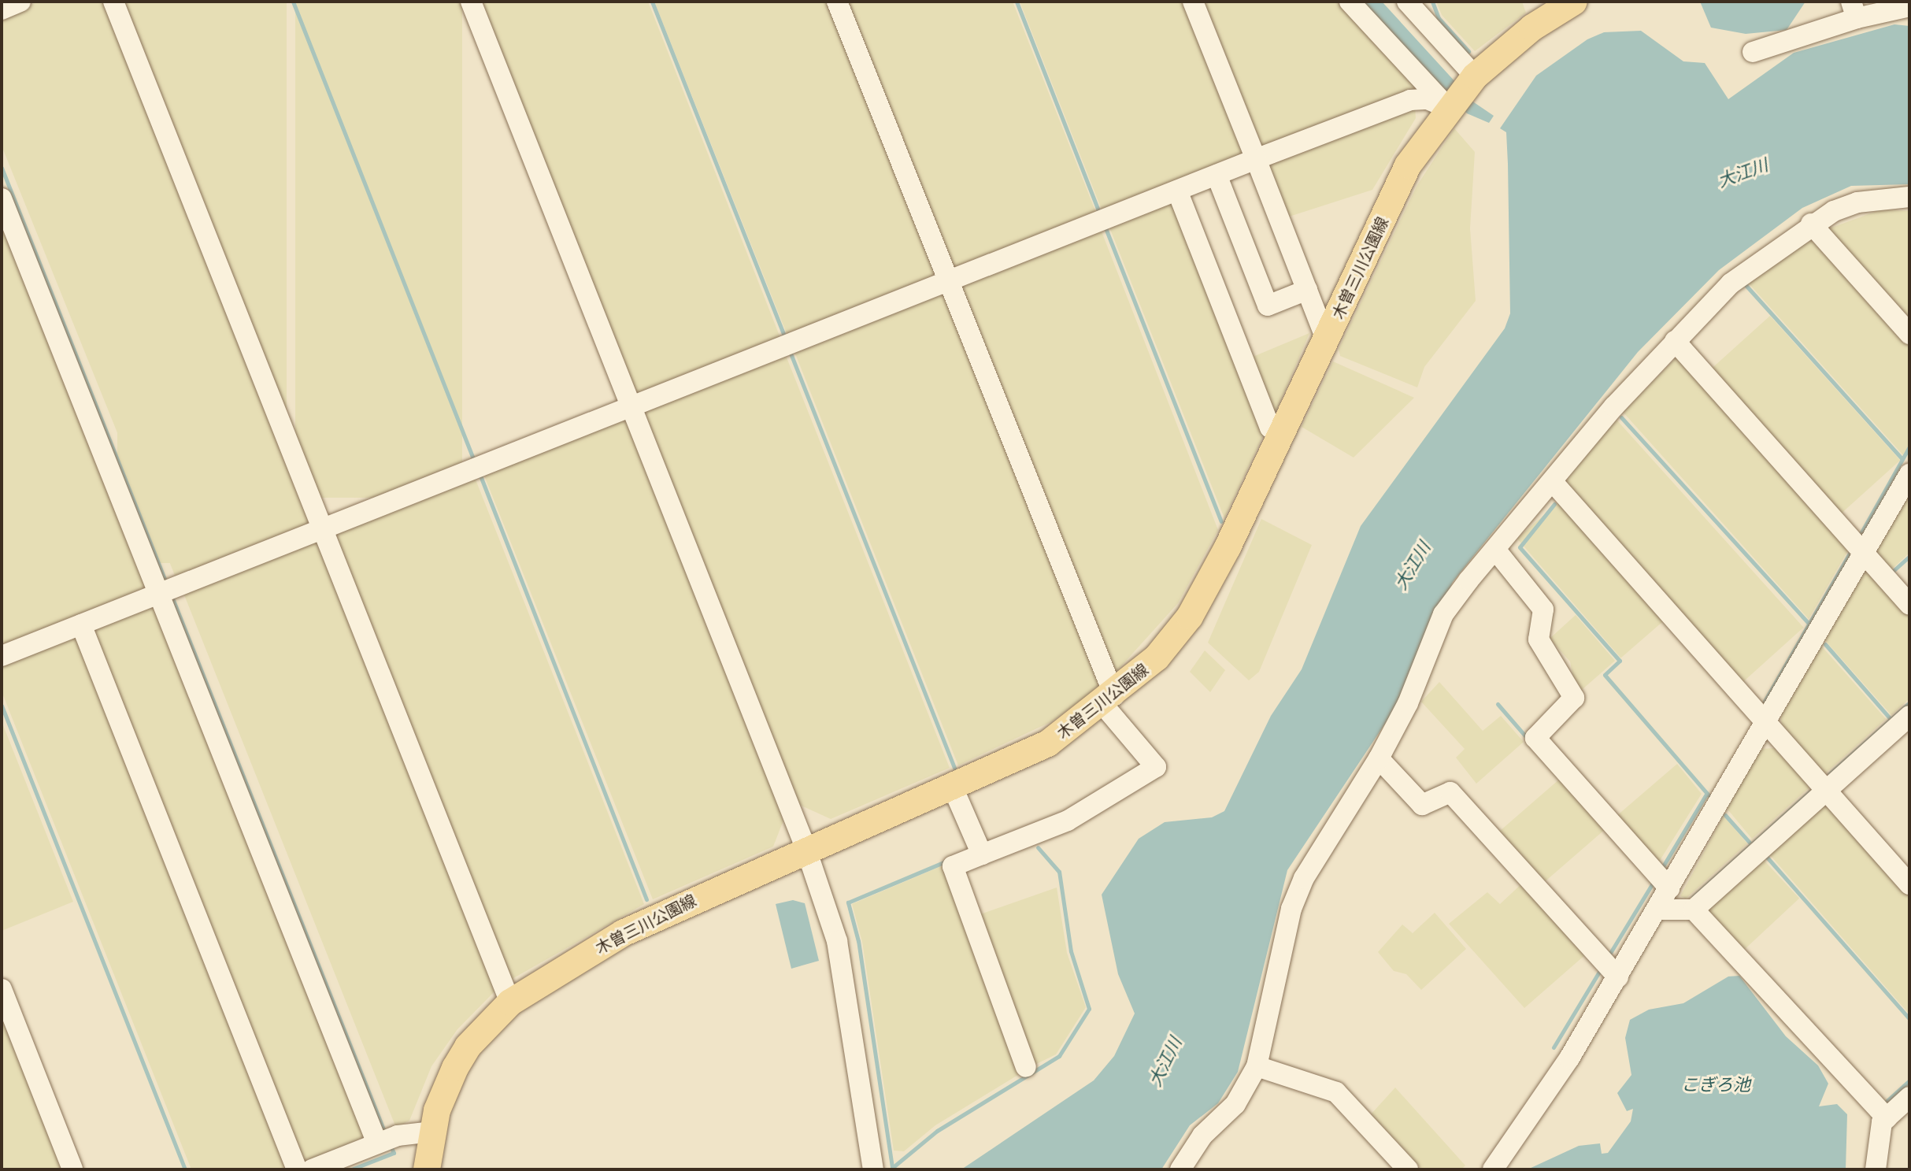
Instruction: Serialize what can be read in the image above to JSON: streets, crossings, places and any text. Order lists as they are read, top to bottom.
{
  "streets": {
    "main road": ["木曽三川公園線"]
  },
  "water": ["大江川", "こぎろ池"]
}
